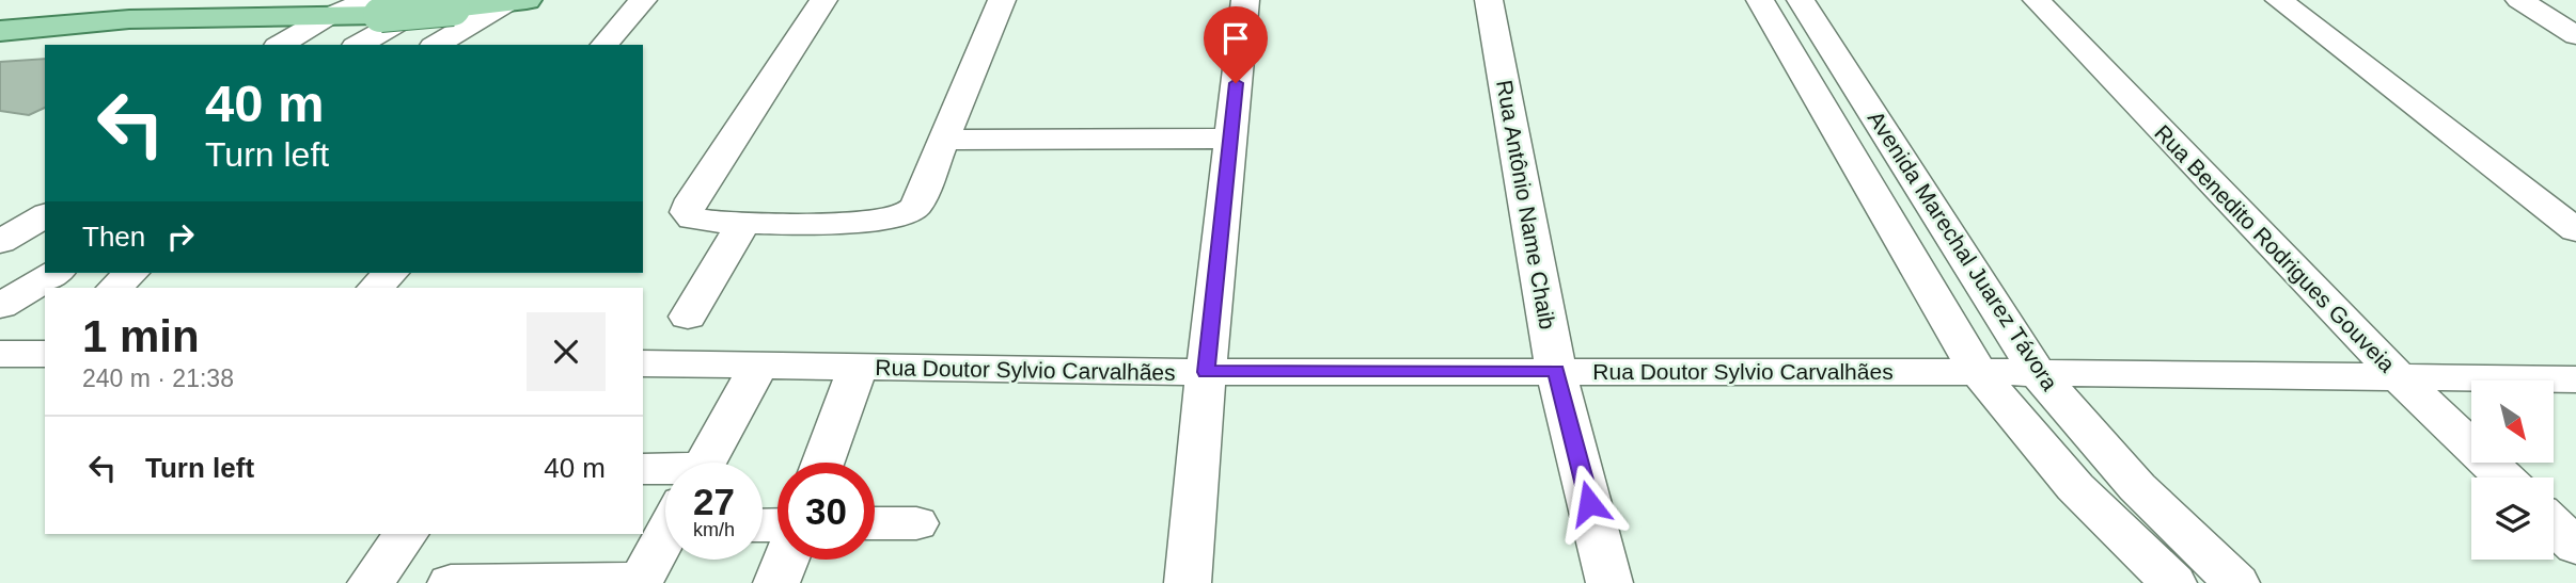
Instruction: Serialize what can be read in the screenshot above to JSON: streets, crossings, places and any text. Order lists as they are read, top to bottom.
{
  "streets": {
    "street": [
      "Rua Antônio Name Chaib",
      "Rua Benedito Rodrigues Gouveia",
      "Avenida Marechal Juarez Távora",
      "Rua Doutor Sylvio Carvalhães"
    ]
  },
  "crossings": [
    ["Rua Antônio Name Chaib", "Rua Doutor Sylvio Carvalhães"],
    ["Rua Benedito Rodrigues Gouveia", "Rua Doutor Sylvio Carvalhães"],
    ["Avenida Marechal Juarez Távora", "Rua Doutor Sylvio Carvalhães"]
  ],
  "north": "bottom right",
  "page": {
    "turn": ["40 m", "Turn left"],
    "then": "Then",
    "heading": ["1 min", "240 m · 21:38"],
    "list": [
      {
        "name": "Turn left",
        "value": "40 m"
      }
    ],
    "speed": "27 km/h",
    "limit": "30"
  }
}
